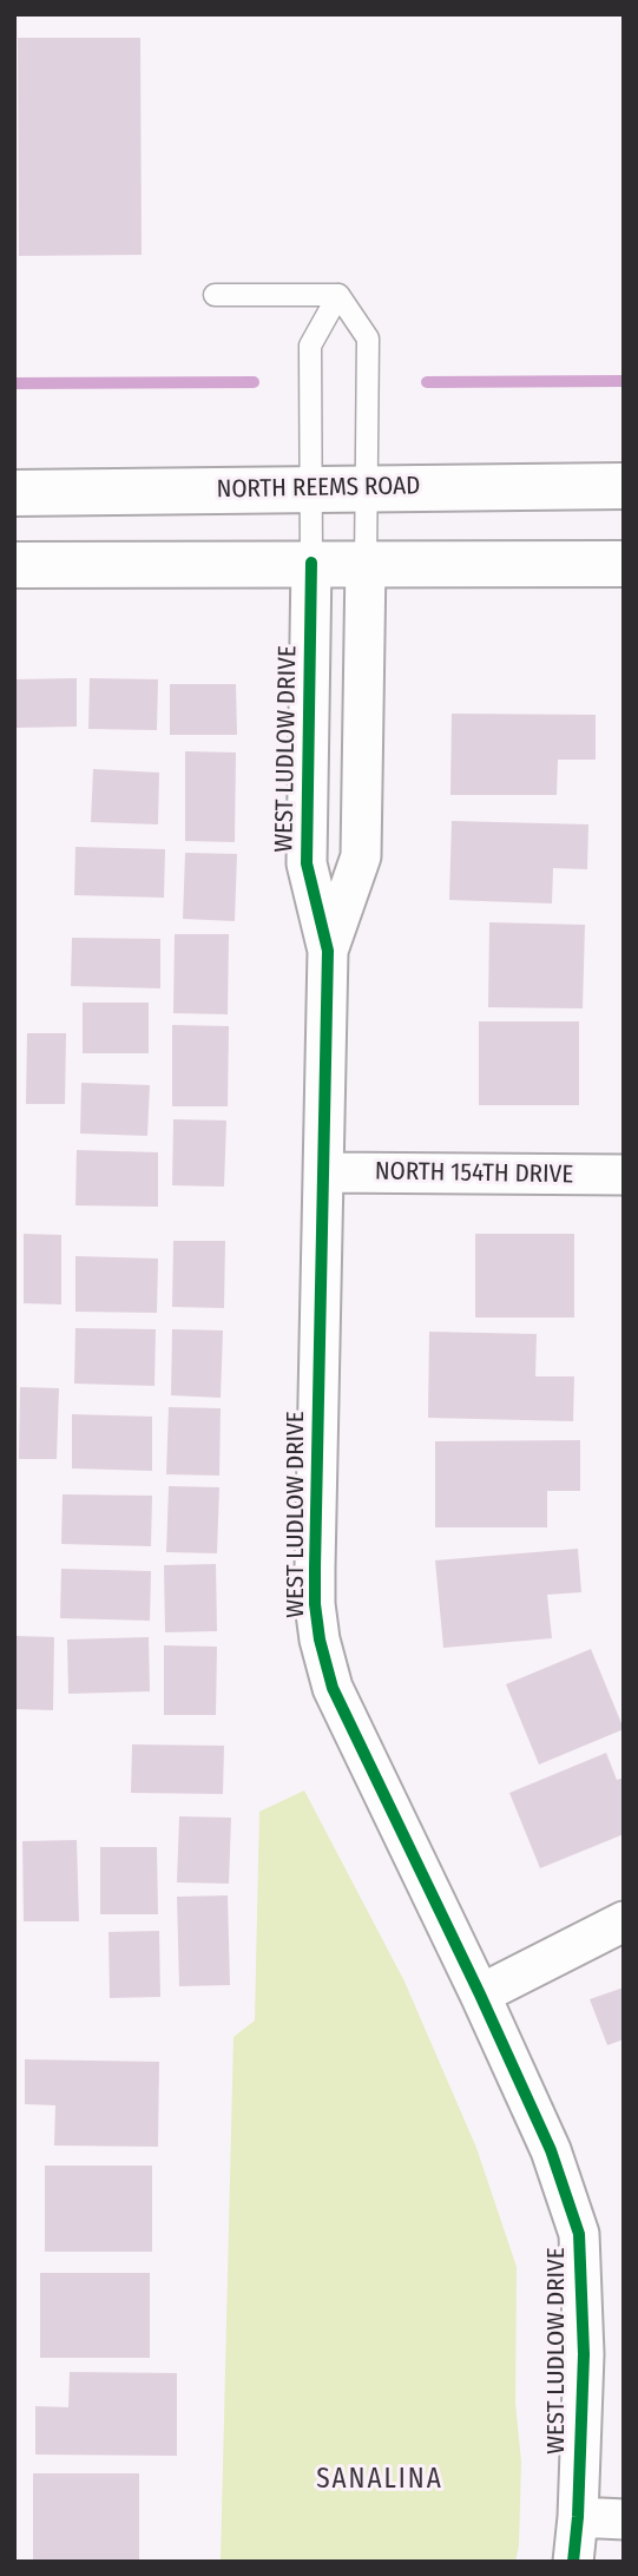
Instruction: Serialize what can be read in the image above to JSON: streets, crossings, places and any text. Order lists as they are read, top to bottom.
{
  "streets": {
    "main road": ["NORTH REEMS ROAD"],
    "street": ["WEST LUDLOW DRIVE", "NORTH 154TH DRIVE"]
  },
  "crossings": [
    ["WEST LUDLOW DRIVE", "NORTH 154TH DRIVE"]
  ],
  "districts": ["SANALINA"]
}
